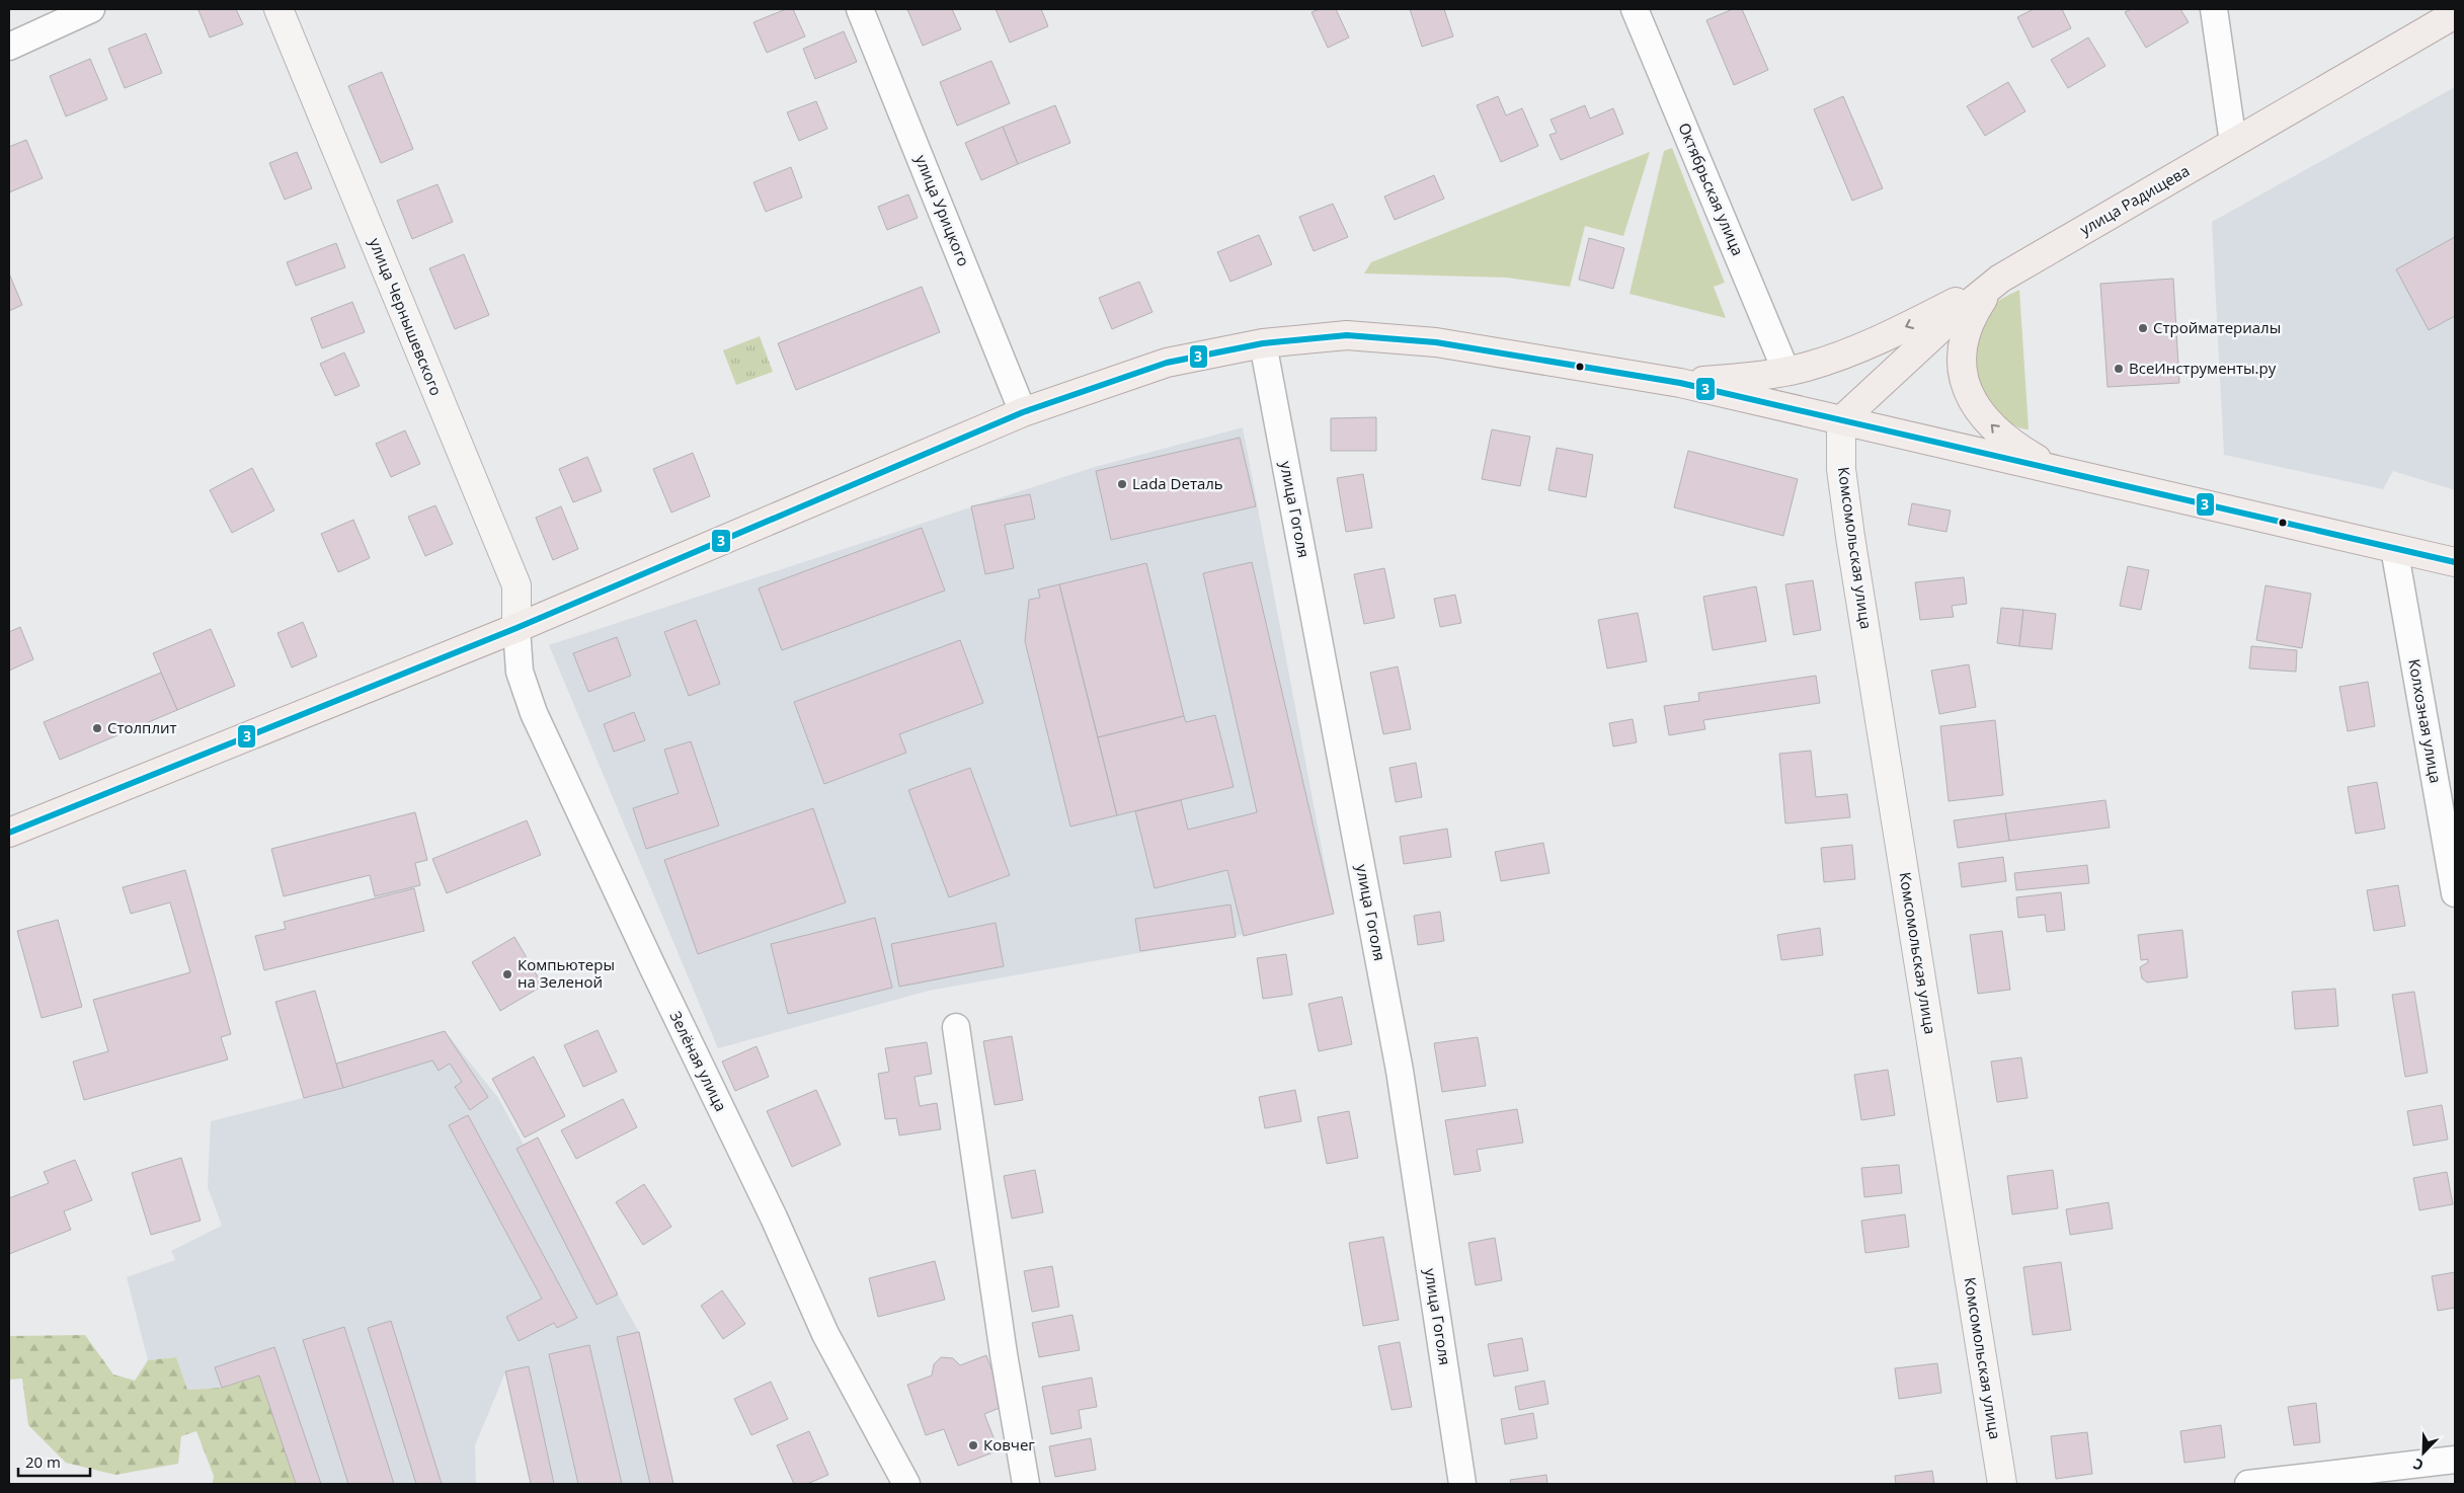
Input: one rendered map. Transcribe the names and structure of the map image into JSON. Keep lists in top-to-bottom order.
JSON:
{
  "streets": {
    "main road": ["улица Радищева"],
    "street": [
      "Октябрьская улица",
      "улица Урицкого",
      "улица Чернышевского",
      "улица Гоголя",
      "Комсомольская улица",
      "Колхозная улица",
      "Зелёная улица"
    ]
  },
  "crossings": [
    ["улица Радищева", "Комсомольская улица"],
    ["улица Чернышевского", "Зелёная улица"]
  ],
  "places": [
    "Стройматериалы",
    "ВсеИнструменты.ру",
    "Lada Dеталь",
    "Столплит",
    "Компьютеры на Зеленой",
    "Ковчег"
  ],
  "lines": ["transit line 3"],
  "scale_bar": "20 m",
  "north": "bottom left"
}
